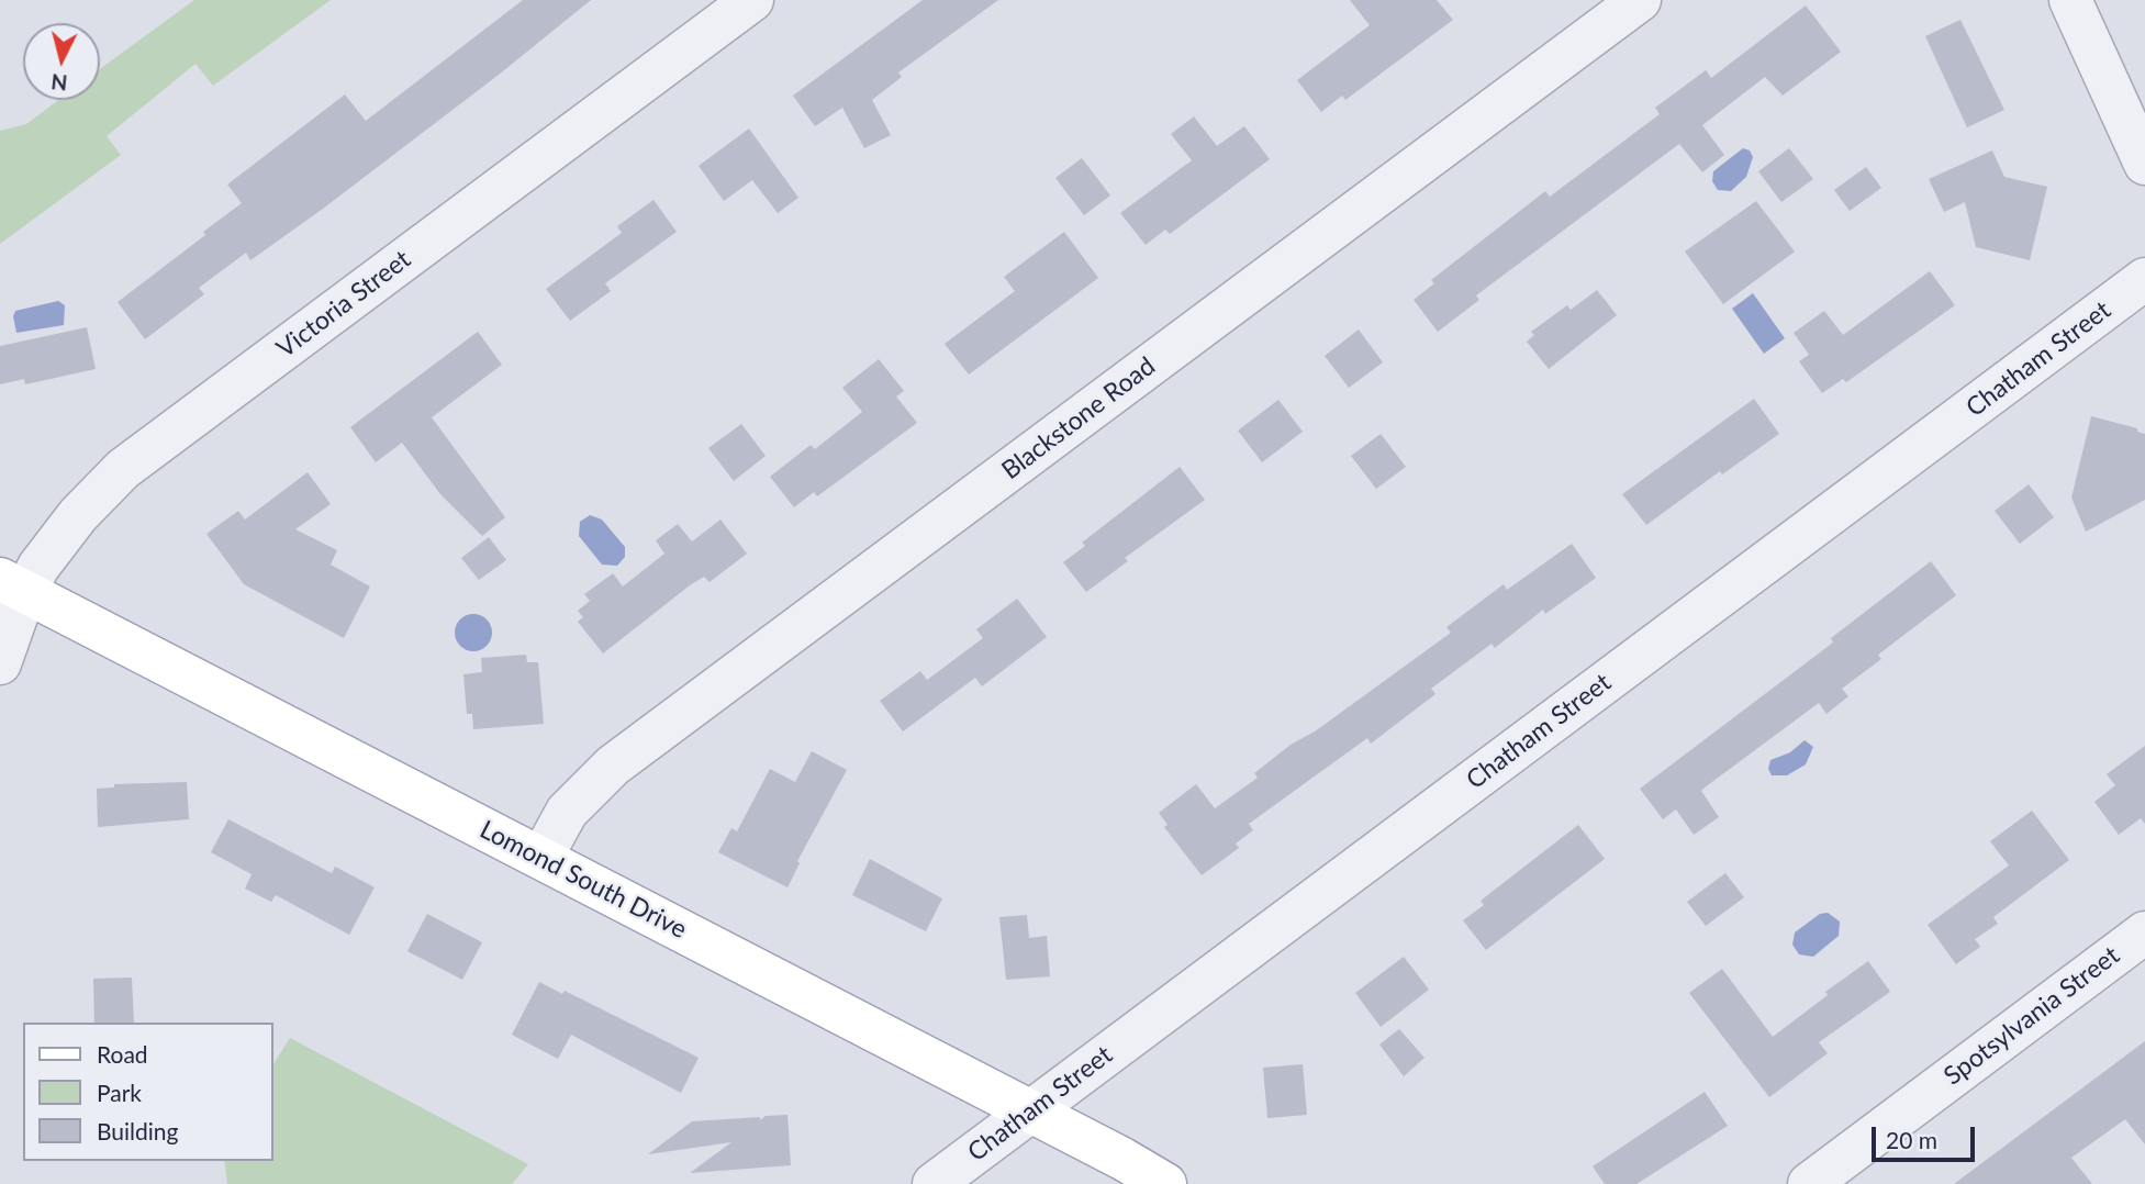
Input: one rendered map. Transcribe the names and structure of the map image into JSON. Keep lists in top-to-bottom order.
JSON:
{
  "streets": {
    "main road": ["Lomond South Drive"],
    "street": [
      "Victoria Street",
      "Chatham Street",
      "Blackstone Road",
      "Spotsylvania Street"
    ]
  },
  "crossings": [
    ["Victoria Street", "Lomond South Drive"],
    ["Chatham Street", "Lomond South Drive"],
    ["Blackstone Road", "Lomond South Drive"]
  ],
  "legend": ["Road", "Park", "Building"],
  "scale_bar": "20 m",
  "north": "bottom"
}
